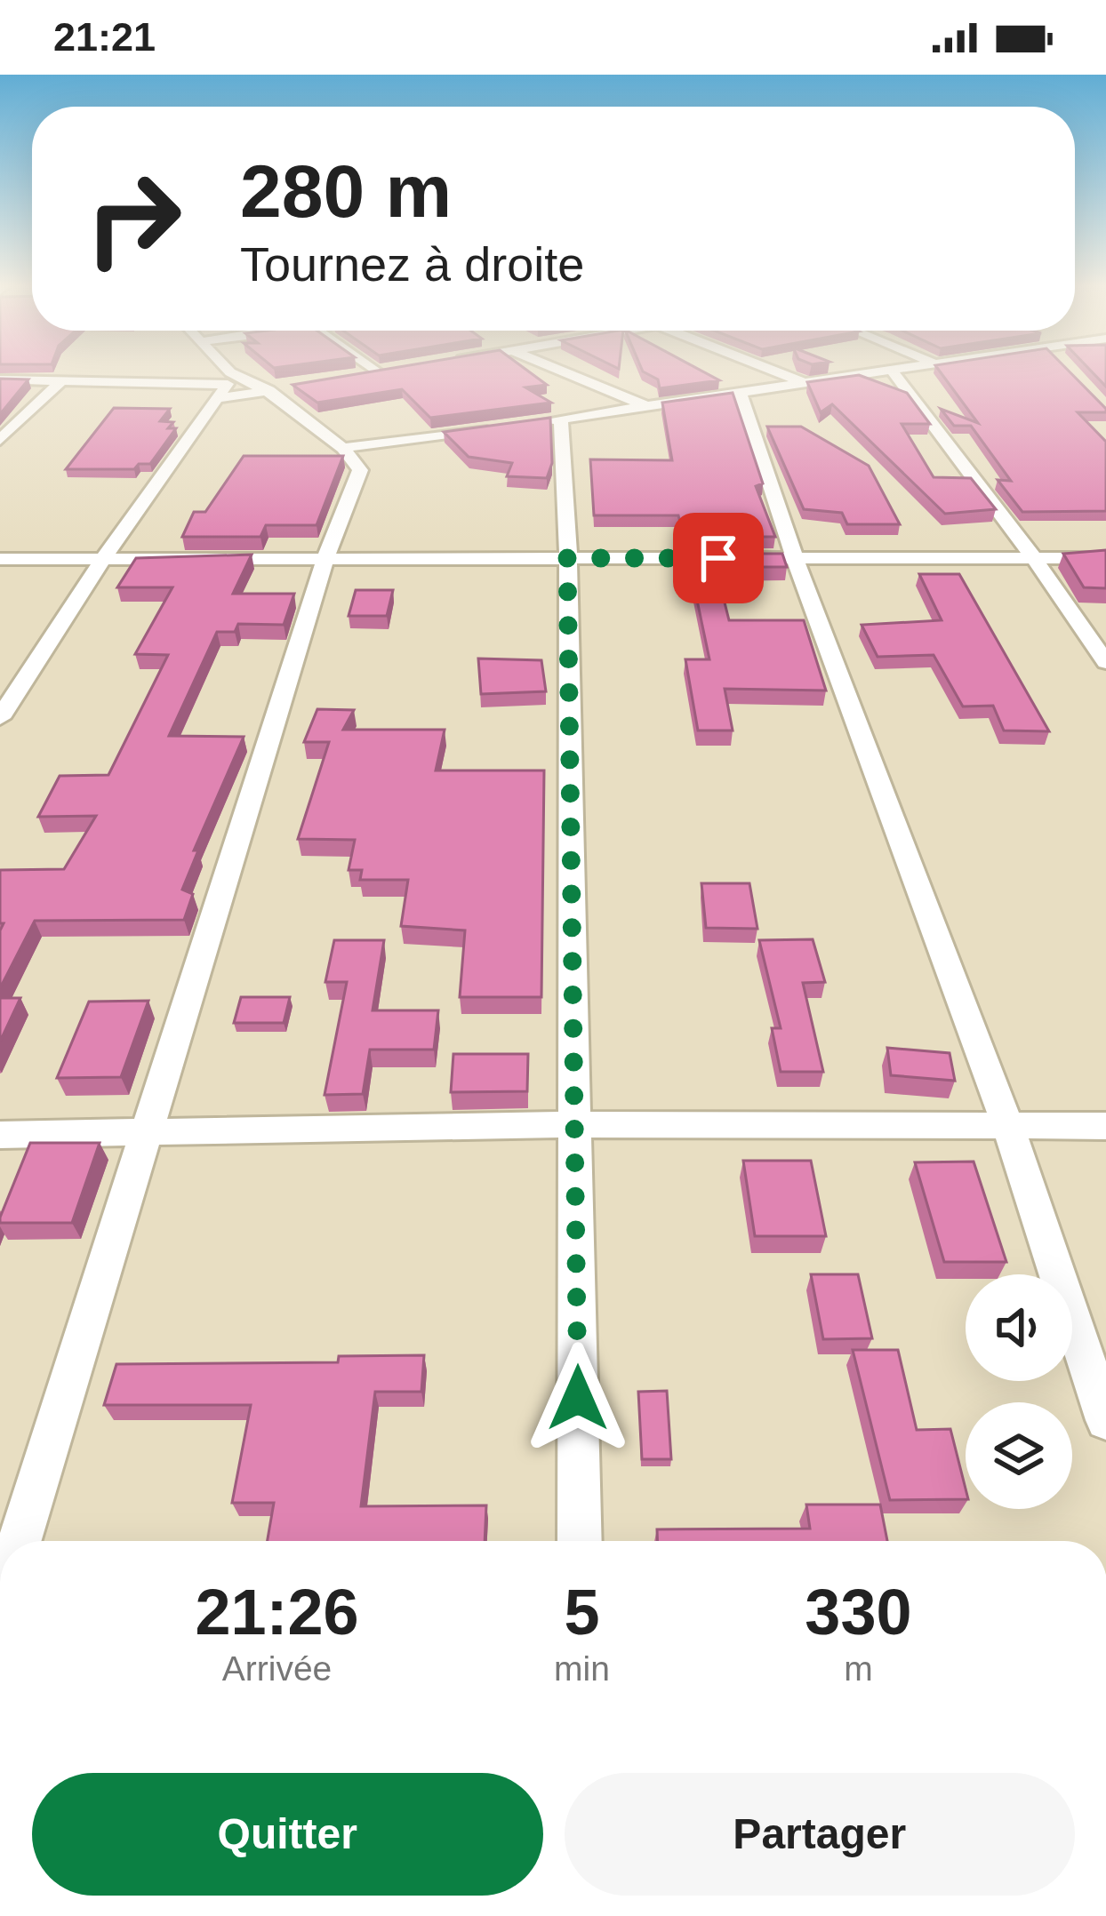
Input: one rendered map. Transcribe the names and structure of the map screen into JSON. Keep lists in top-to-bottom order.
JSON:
{
  "page": {
    "status": "21:21",
    "turn": ["280 m", "Tournez à droite"],
    "eta": [
      "21:26",
      "Arrivée",
      "5",
      "min",
      "330",
      "m"
    ],
    "buttons": ["Quitter", "Partager"]
  }
}
